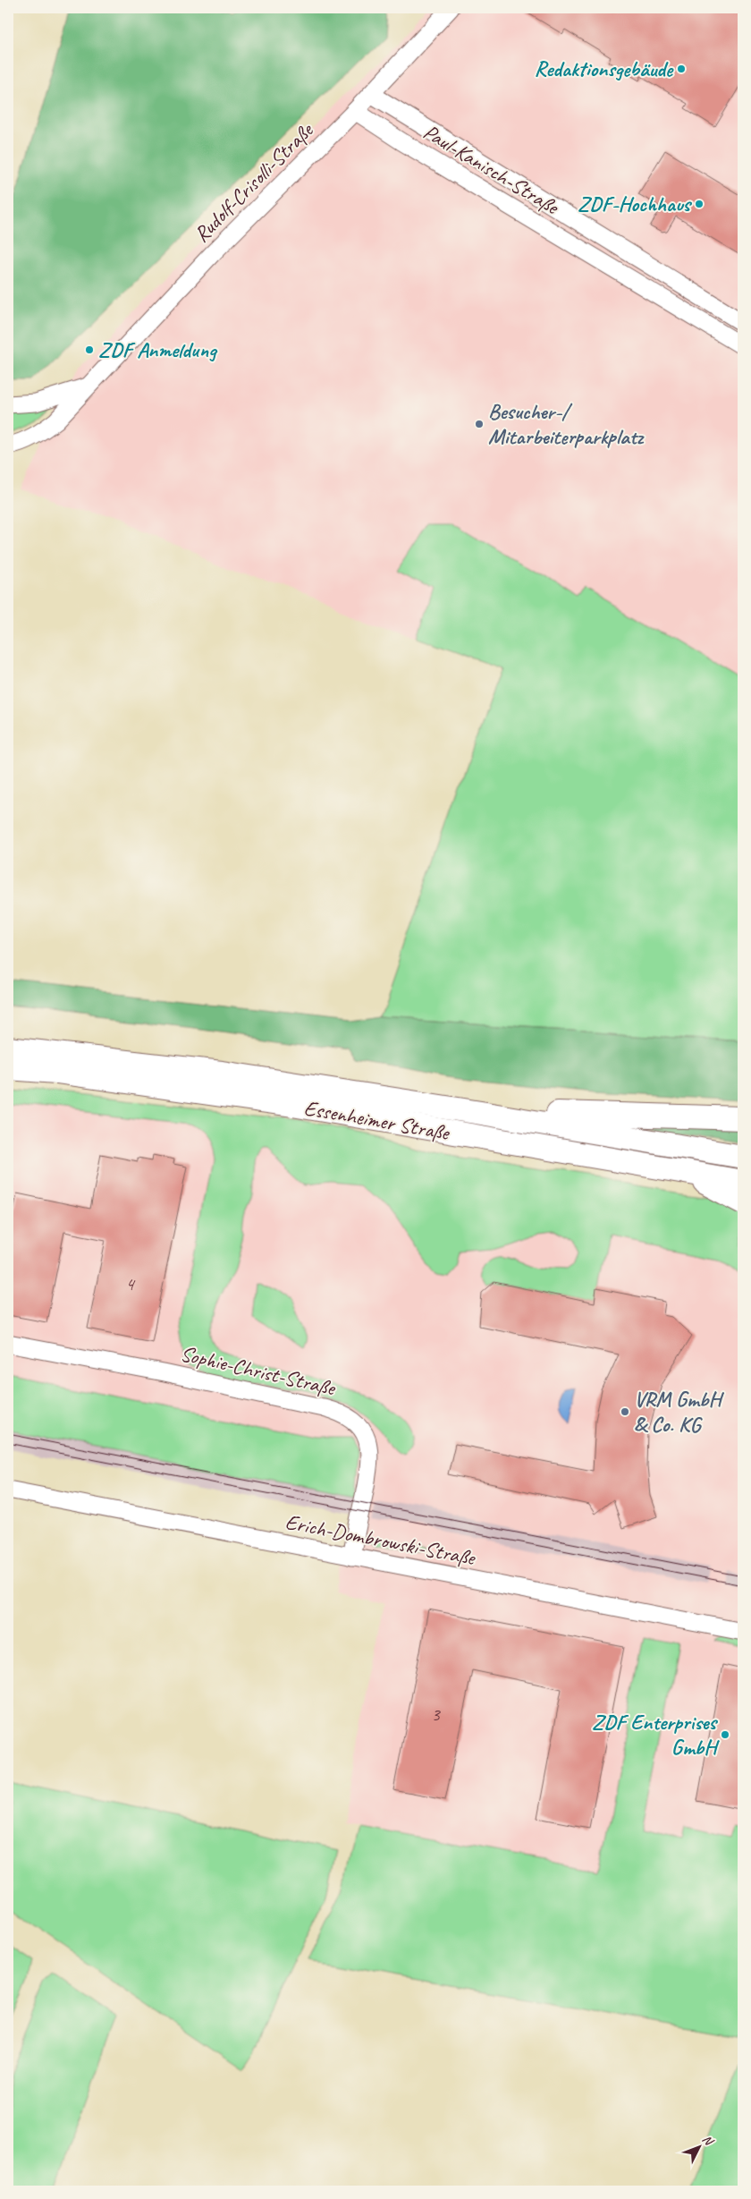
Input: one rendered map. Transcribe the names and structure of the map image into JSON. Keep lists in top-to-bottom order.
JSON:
{
  "streets": {
    "main road": ["Essenheimer Straße"],
    "street": [
      "Paul-Kanisch-Straße",
      "Rudolf-Crisolli-Straße",
      "Sophie-Christ-Straße",
      "Erich-Dombrowski-Straße"
    ]
  },
  "crossings": [
    ["Paul-Kanisch-Straße", "Rudolf-Crisolli-Straße"],
    ["Sophie-Christ-Straße", "Erich-Dombrowski-Straße"]
  ],
  "places": [
    "Redaktionsgebäude",
    "ZDF-Hochhaus",
    "ZDF Anmeldung",
    "Besucher-/ Mitarbeiterparkplatz",
    "VRM GmbH & Co. KG",
    "ZDF Enterprises GmbH"
  ],
  "house_numbers": ["4", "3"],
  "north": "top right"
}
